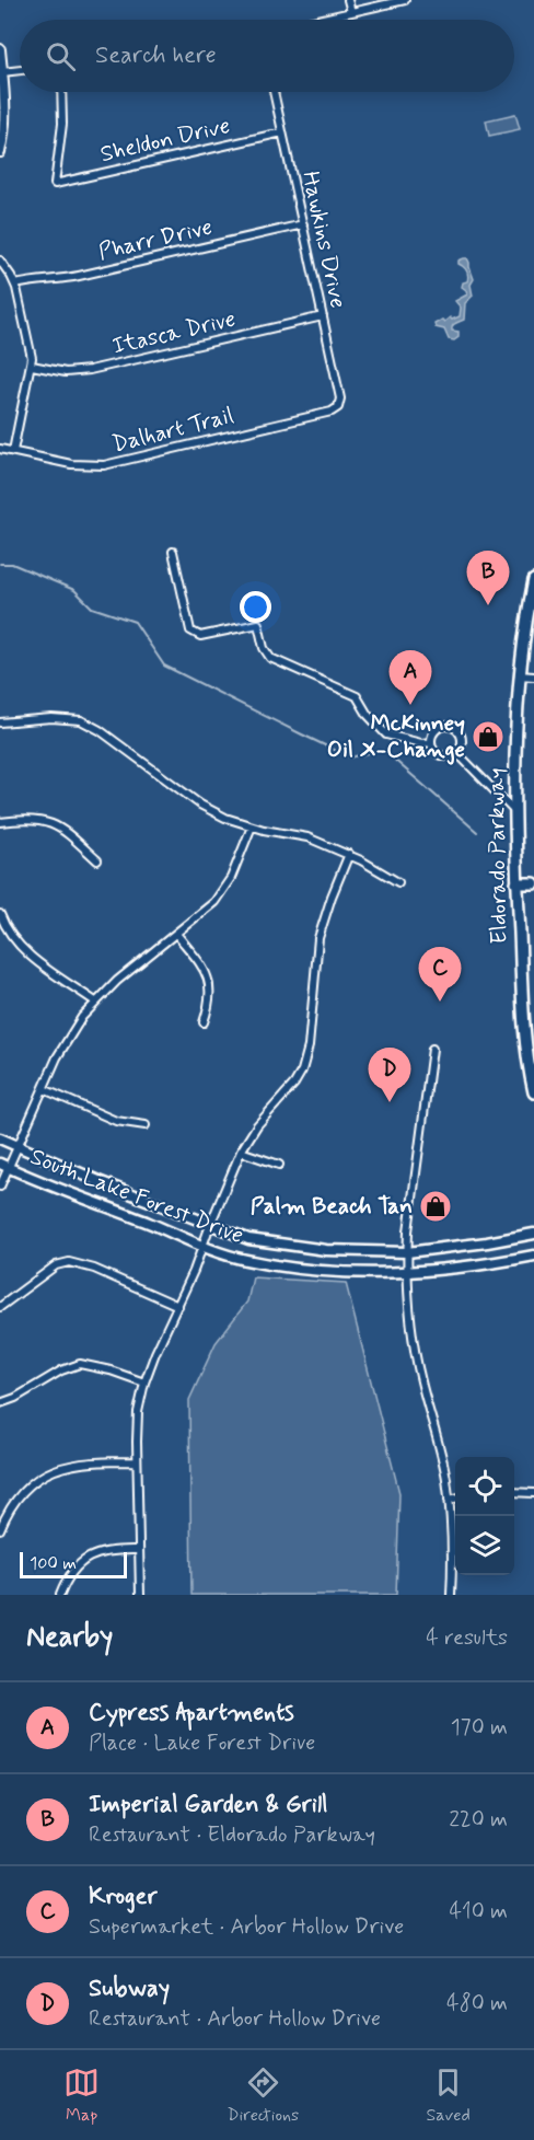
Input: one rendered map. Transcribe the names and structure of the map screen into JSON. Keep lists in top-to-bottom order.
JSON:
{
  "streets": {
    "main road": ["Eldorado Parkway", "South Lake Forest Drive"],
    "street": [
      "Sheldon Drive",
      "Pharr Drive",
      "Hawkins Drive",
      "Itasca Drive",
      "Dalhart Trail"
    ]
  },
  "crossings": [
    ["Sheldon Drive", "Hawkins Drive"],
    ["Pharr Drive", "Hawkins Drive"],
    ["Hawkins Drive", "Itasca Drive"],
    ["Hawkins Drive", "Dalhart Trail"]
  ],
  "places": {
    "shop": ["McKinney Oil X-Change", "Palm Beach Tan"]
  },
  "scale_bar": "100 m",
  "page": {
    "search": "Search here",
    "pins": [
      "B",
      "A",
      "C",
      "D"
    ],
    "scale": "100 m",
    "heading": ["Nearby", "4 results"],
    "list": [
      {
        "mark": "A",
        "name": "Cypress Apartments",
        "note": "Place · Lake Forest Drive",
        "value": "170 m"
      },
      {
        "mark": "B",
        "name": "Imperial Garden & Grill",
        "note": "Restaurant · Eldorado Parkway",
        "value": "220 m"
      },
      {
        "mark": "C",
        "name": "Kroger",
        "note": "Supermarket · Arbor Hollow Drive",
        "value": "410 m"
      },
      {
        "mark": "D",
        "name": "Subway",
        "note": "Restaurant · Arbor Hollow Drive",
        "value": "480 m"
      }
    ],
    "nav": ["Map", "Directions", "Saved"]
  }
}
